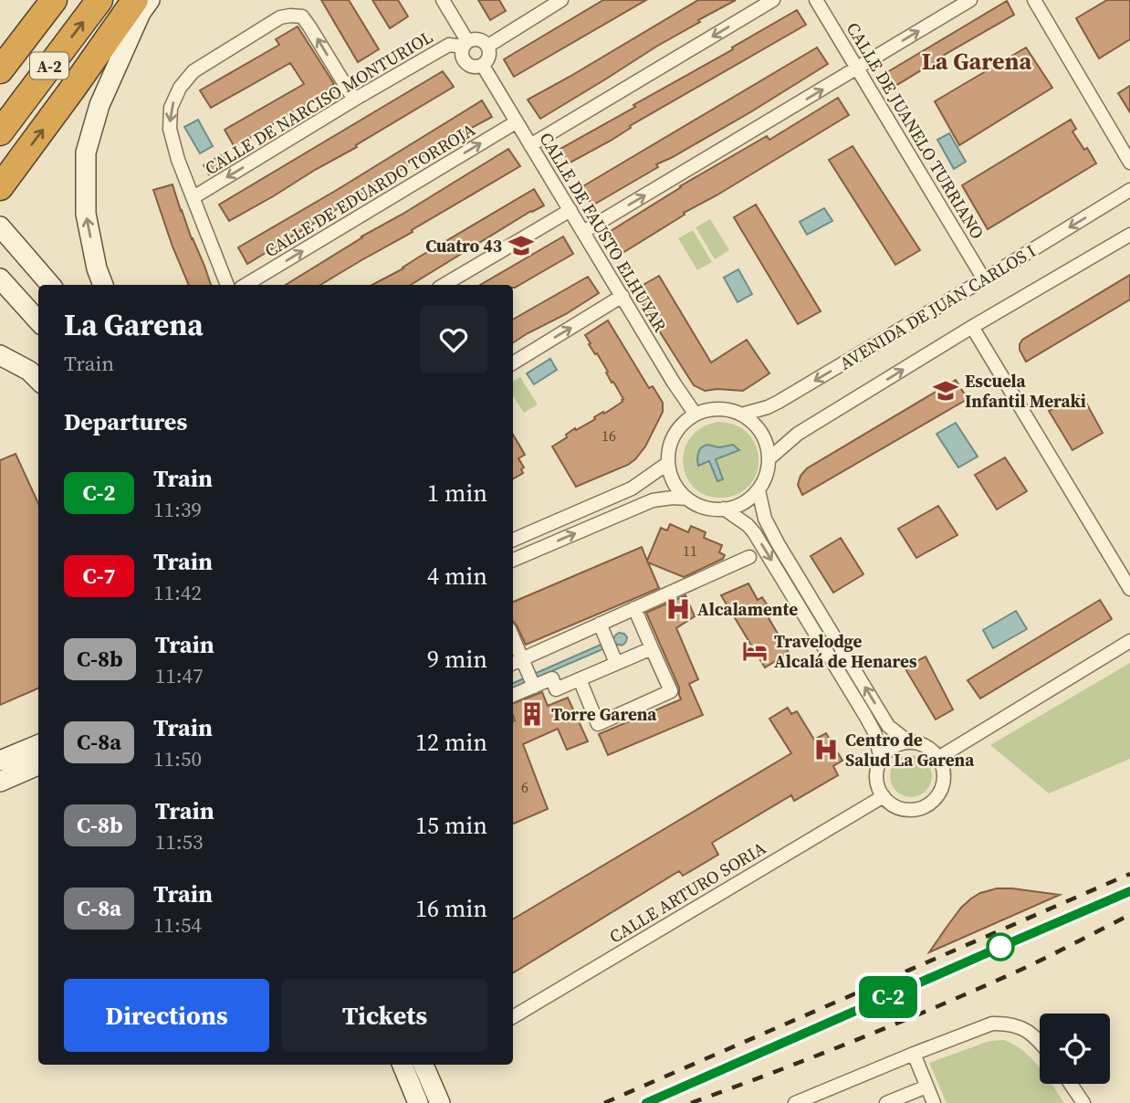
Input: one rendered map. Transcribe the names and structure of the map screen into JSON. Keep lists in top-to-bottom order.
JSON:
{
  "streets": {
    "highway": ["A-2"],
    "street": [
      "CALLE DE NARCISO MONTURIOL",
      "CALLE DE JUANELO TURRIANO",
      "CALLE DE EDUARDO TORROJA",
      "CALLE DE FAUSTO ELHUYAR",
      "AVENIDA DE JUAN CARLOS I",
      "CALLE ARTURO SORIA"
    ]
  },
  "crossings": [
    ["CALLE DE NARCISO MONTURIOL", "CALLE DE FAUSTO ELHUYAR"],
    ["CALLE DE JUANELO TURRIANO", "AVENIDA DE JUAN CARLOS I"],
    ["CALLE DE EDUARDO TORROJA", "CALLE DE FAUSTO ELHUYAR"],
    ["CALLE DE FAUSTO ELHUYAR", "AVENIDA DE JUAN CARLOS I"]
  ],
  "one_way": ["CALLE DE NARCISO MONTURIOL"],
  "districts": ["La Garena"],
  "places": {
    "school or university": ["Cuatro 43", "Escuela Infantil Meraki"],
    "hospital": ["Alcalamente", "Centro de Salud La Garena"],
    "hotel": ["Travelodge Alcalá de Henares"],
    "building": ["Torre Garena"]
  },
  "house_numbers": ["16", "11", "6"],
  "page": {
    "on_map": "C-2",
    "heading": [
      ["La Garena", "Train"],
      "Departures"
    ],
    "list": [
      {
        "mark": "C-2",
        "name": "Train",
        "note": "11:39",
        "value": "1 min"
      },
      {
        "mark": "C-7",
        "name": "Train",
        "note": "11:42",
        "value": "4 min"
      },
      {
        "mark": "C-8b",
        "name": "Train",
        "note": "11:47",
        "value": "9 min"
      },
      {
        "mark": "C-8a",
        "name": "Train",
        "note": "11:50",
        "value": "12 min"
      },
      {
        "mark": "C-8b",
        "name": "Train",
        "note": "11:53",
        "value": "15 min"
      },
      {
        "mark": "C-8a",
        "name": "Train",
        "note": "11:54",
        "value": "16 min"
      }
    ],
    "buttons": ["Directions", "Tickets"]
  }
}
